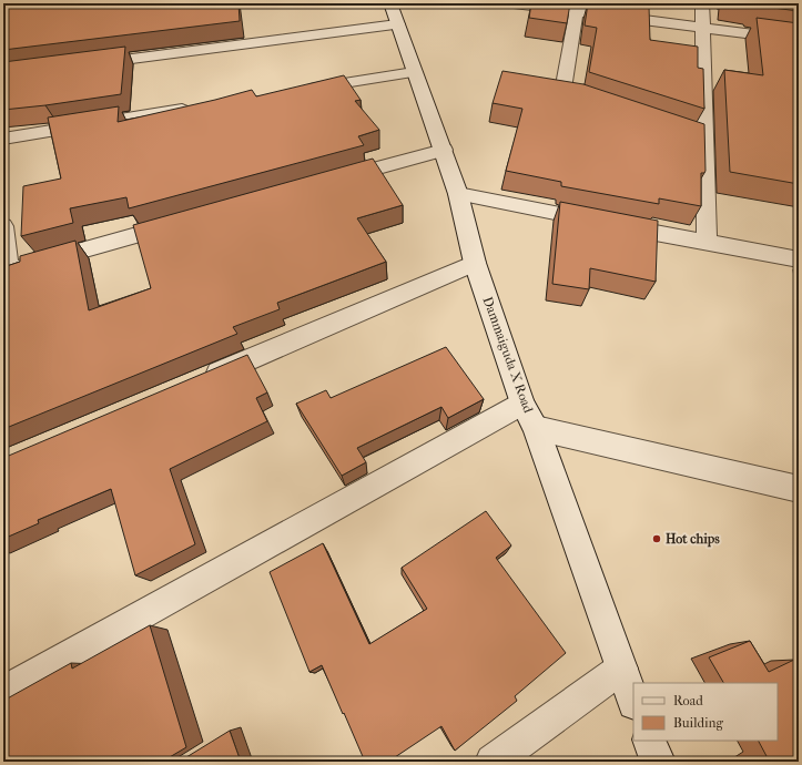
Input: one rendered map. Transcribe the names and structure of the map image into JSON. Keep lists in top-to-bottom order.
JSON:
{
  "streets": {
    "street": ["Dammaiguda X Road"]
  },
  "places": ["Hot chips"],
  "legend": ["Road", "Building"]
}
